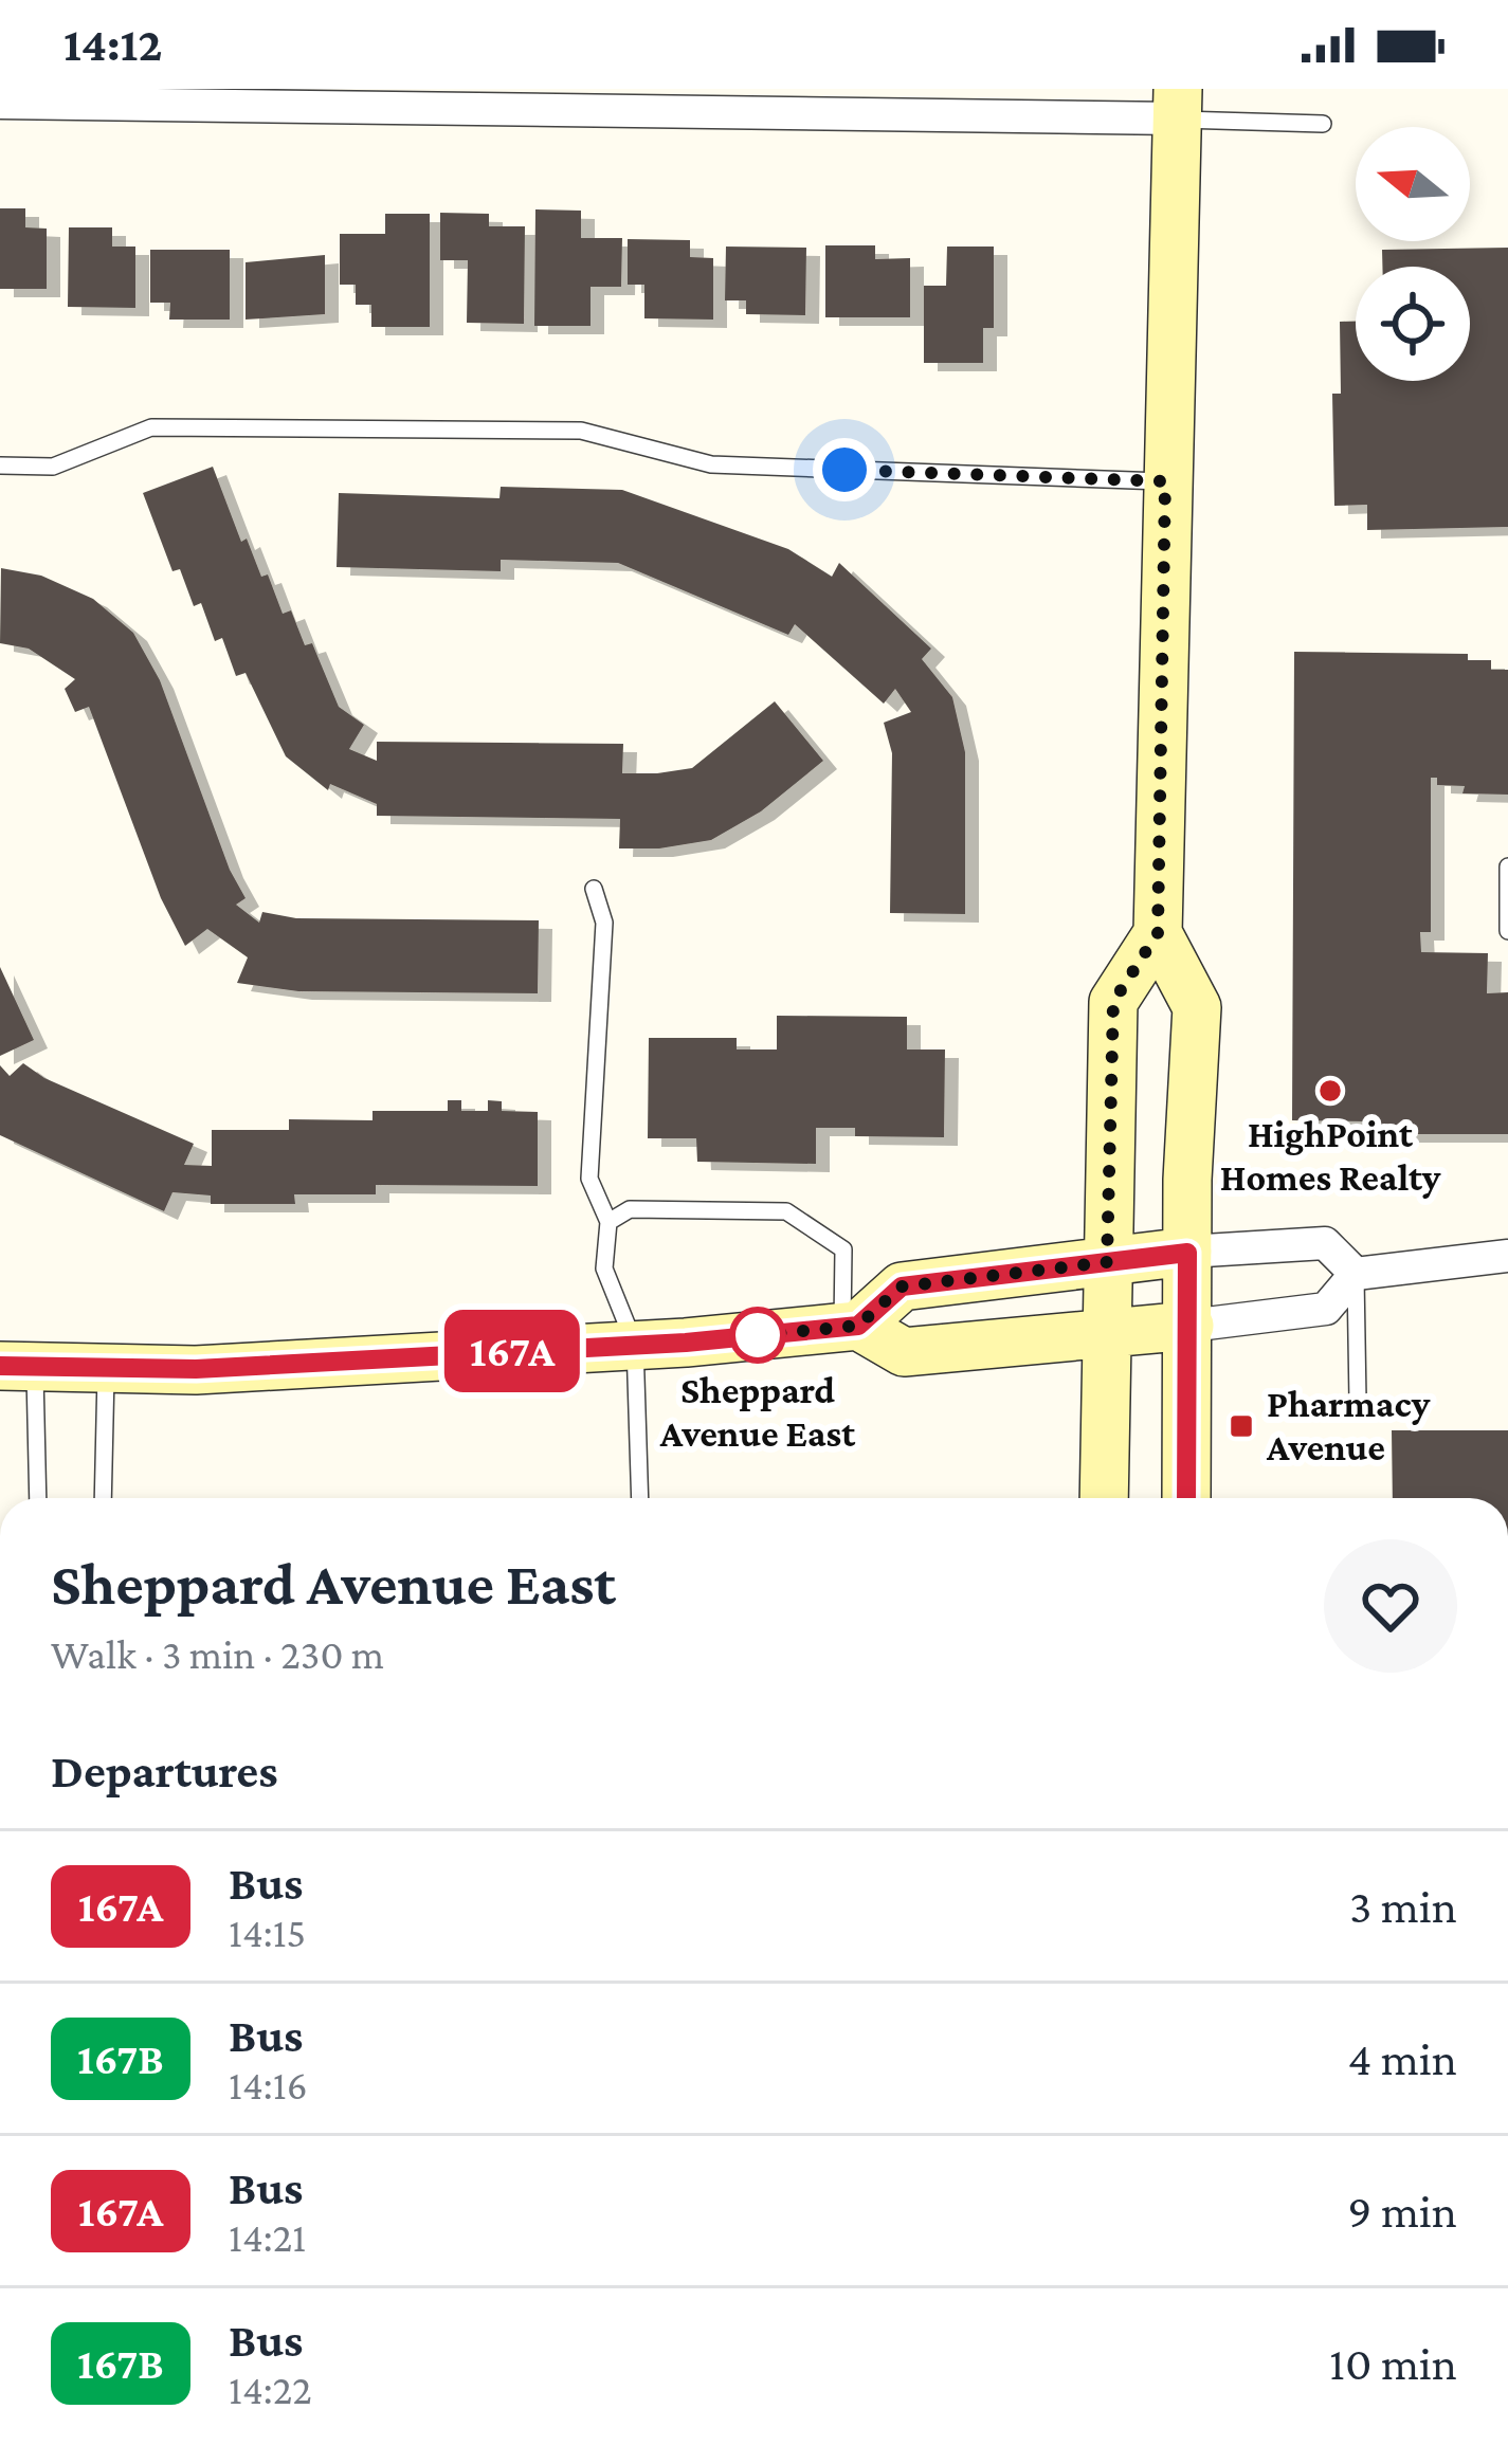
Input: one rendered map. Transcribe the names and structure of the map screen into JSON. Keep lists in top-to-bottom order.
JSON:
{
  "places": {
    "other": ["HighPoint Homes Realty", "Sheppard Avenue East"],
    "transit": ["Pharmacy Avenue"]
  },
  "lines": ["bus line 167A"],
  "north": "left",
  "page": {
    "status": "14:12",
    "on_map": "167A",
    "heading": [
      ["Sheppard Avenue East", "Walk · 3 min · 230 m"],
      "Departures"
    ],
    "list": [
      {
        "mark": "167A",
        "name": "Bus",
        "note": "14:15",
        "value": "3 min"
      },
      {
        "mark": "167B",
        "name": "Bus",
        "note": "14:16",
        "value": "4 min"
      },
      {
        "mark": "167A",
        "name": "Bus",
        "note": "14:21",
        "value": "9 min"
      },
      {
        "mark": "167B",
        "name": "Bus",
        "note": "14:22",
        "value": "10 min"
      }
    ]
  }
}
